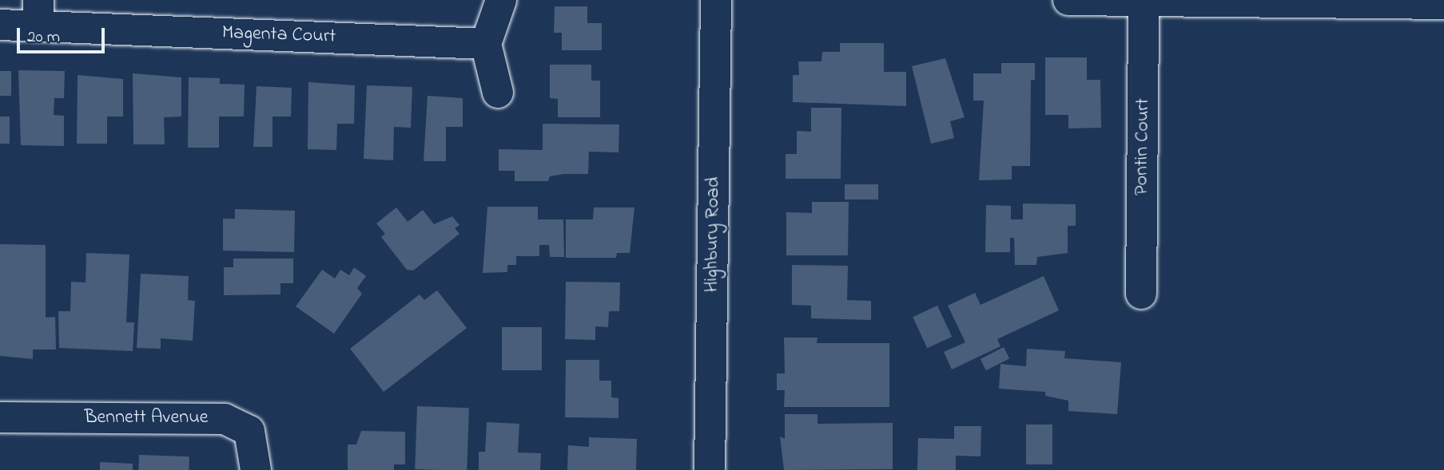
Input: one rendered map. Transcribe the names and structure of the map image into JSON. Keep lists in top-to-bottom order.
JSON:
{
  "streets": {
    "street": [
      "Magenta Court",
      "Pontin Court",
      "Highbury Road",
      "Bennett Avenue"
    ]
  },
  "scale_bar": "20 m"
}
